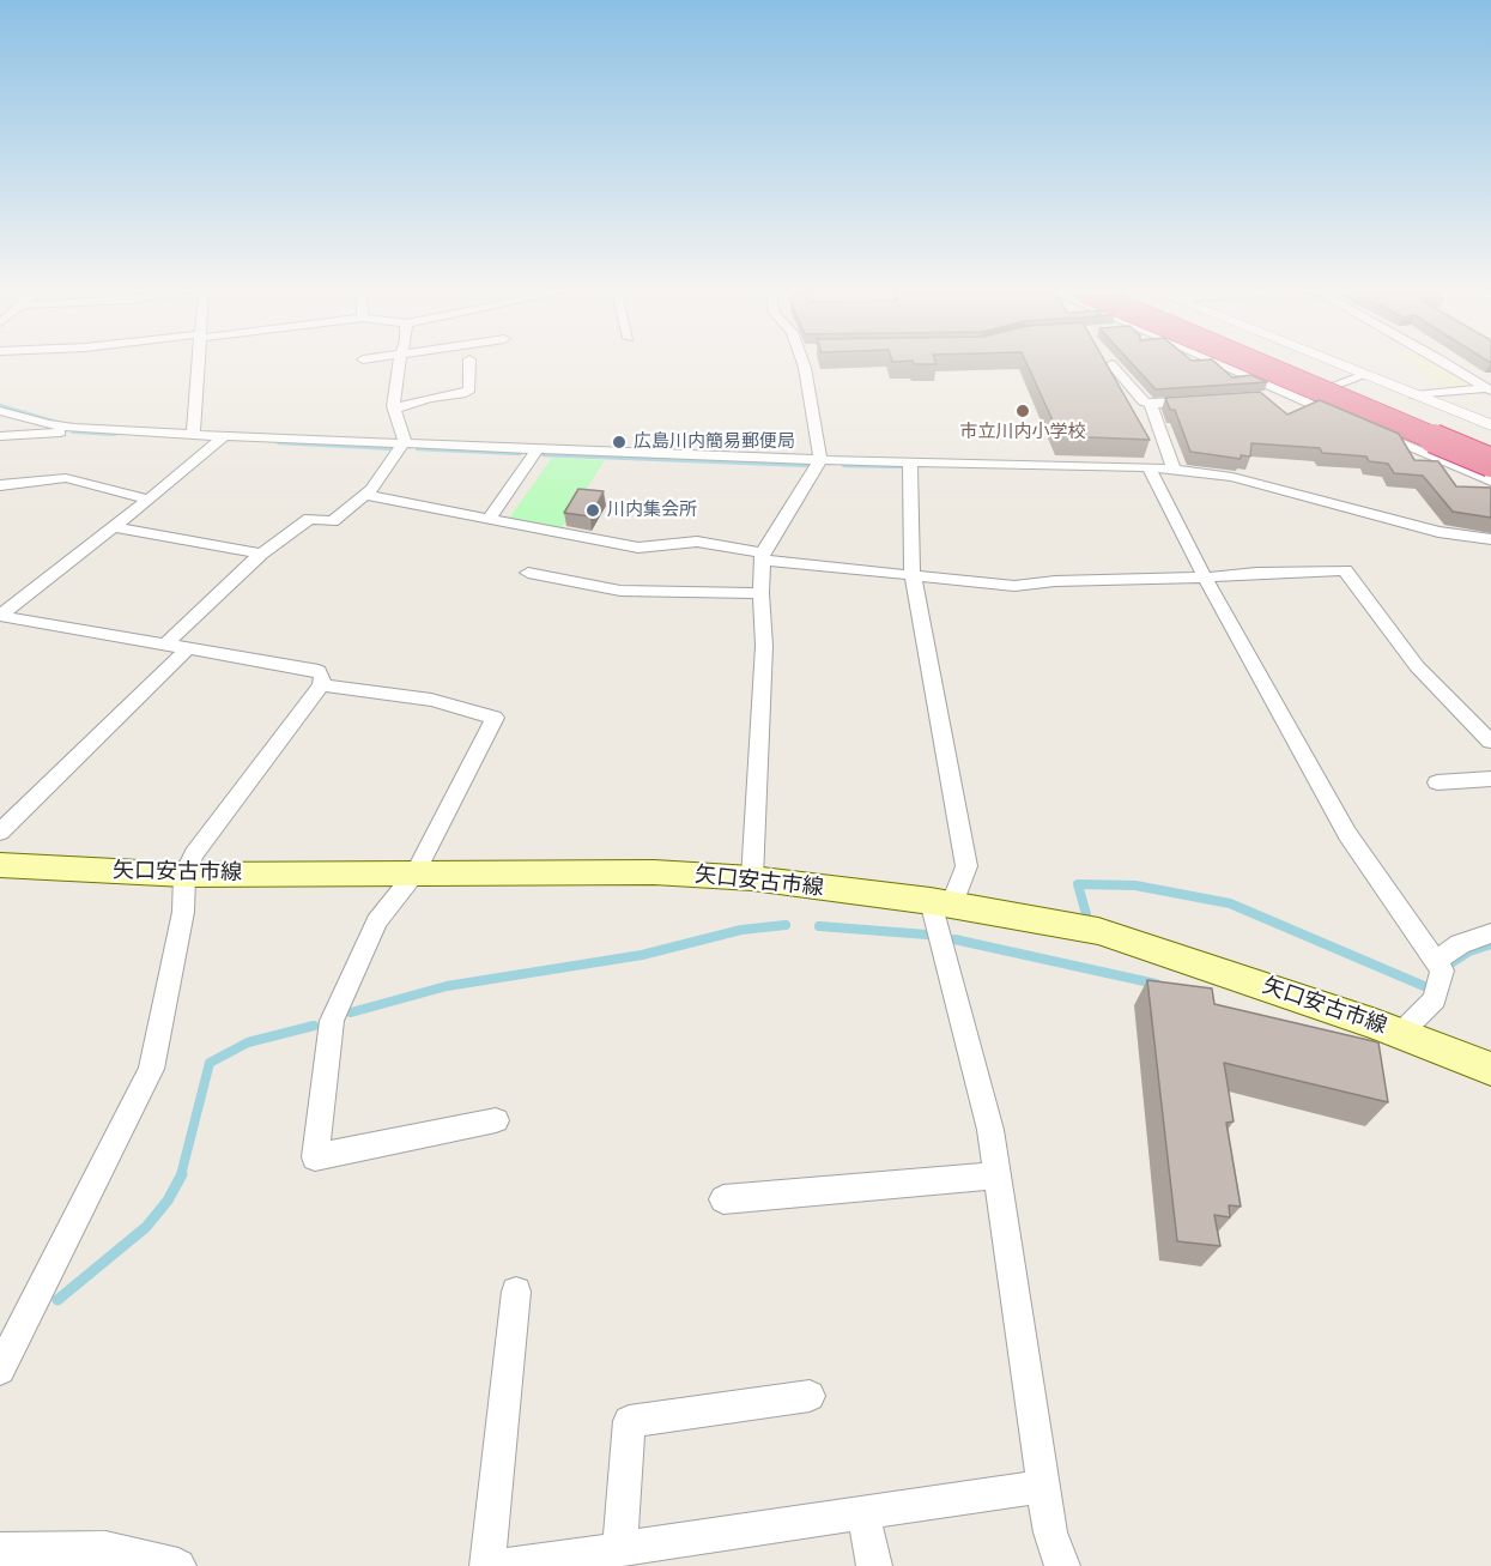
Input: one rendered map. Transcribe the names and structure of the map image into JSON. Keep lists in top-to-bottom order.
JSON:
{
  "streets": {
    "main road": ["矢口安古市線"]
  },
  "places": ["市立川内小学校", "広島川内簡易郵便局", "川内集会所"]
}
